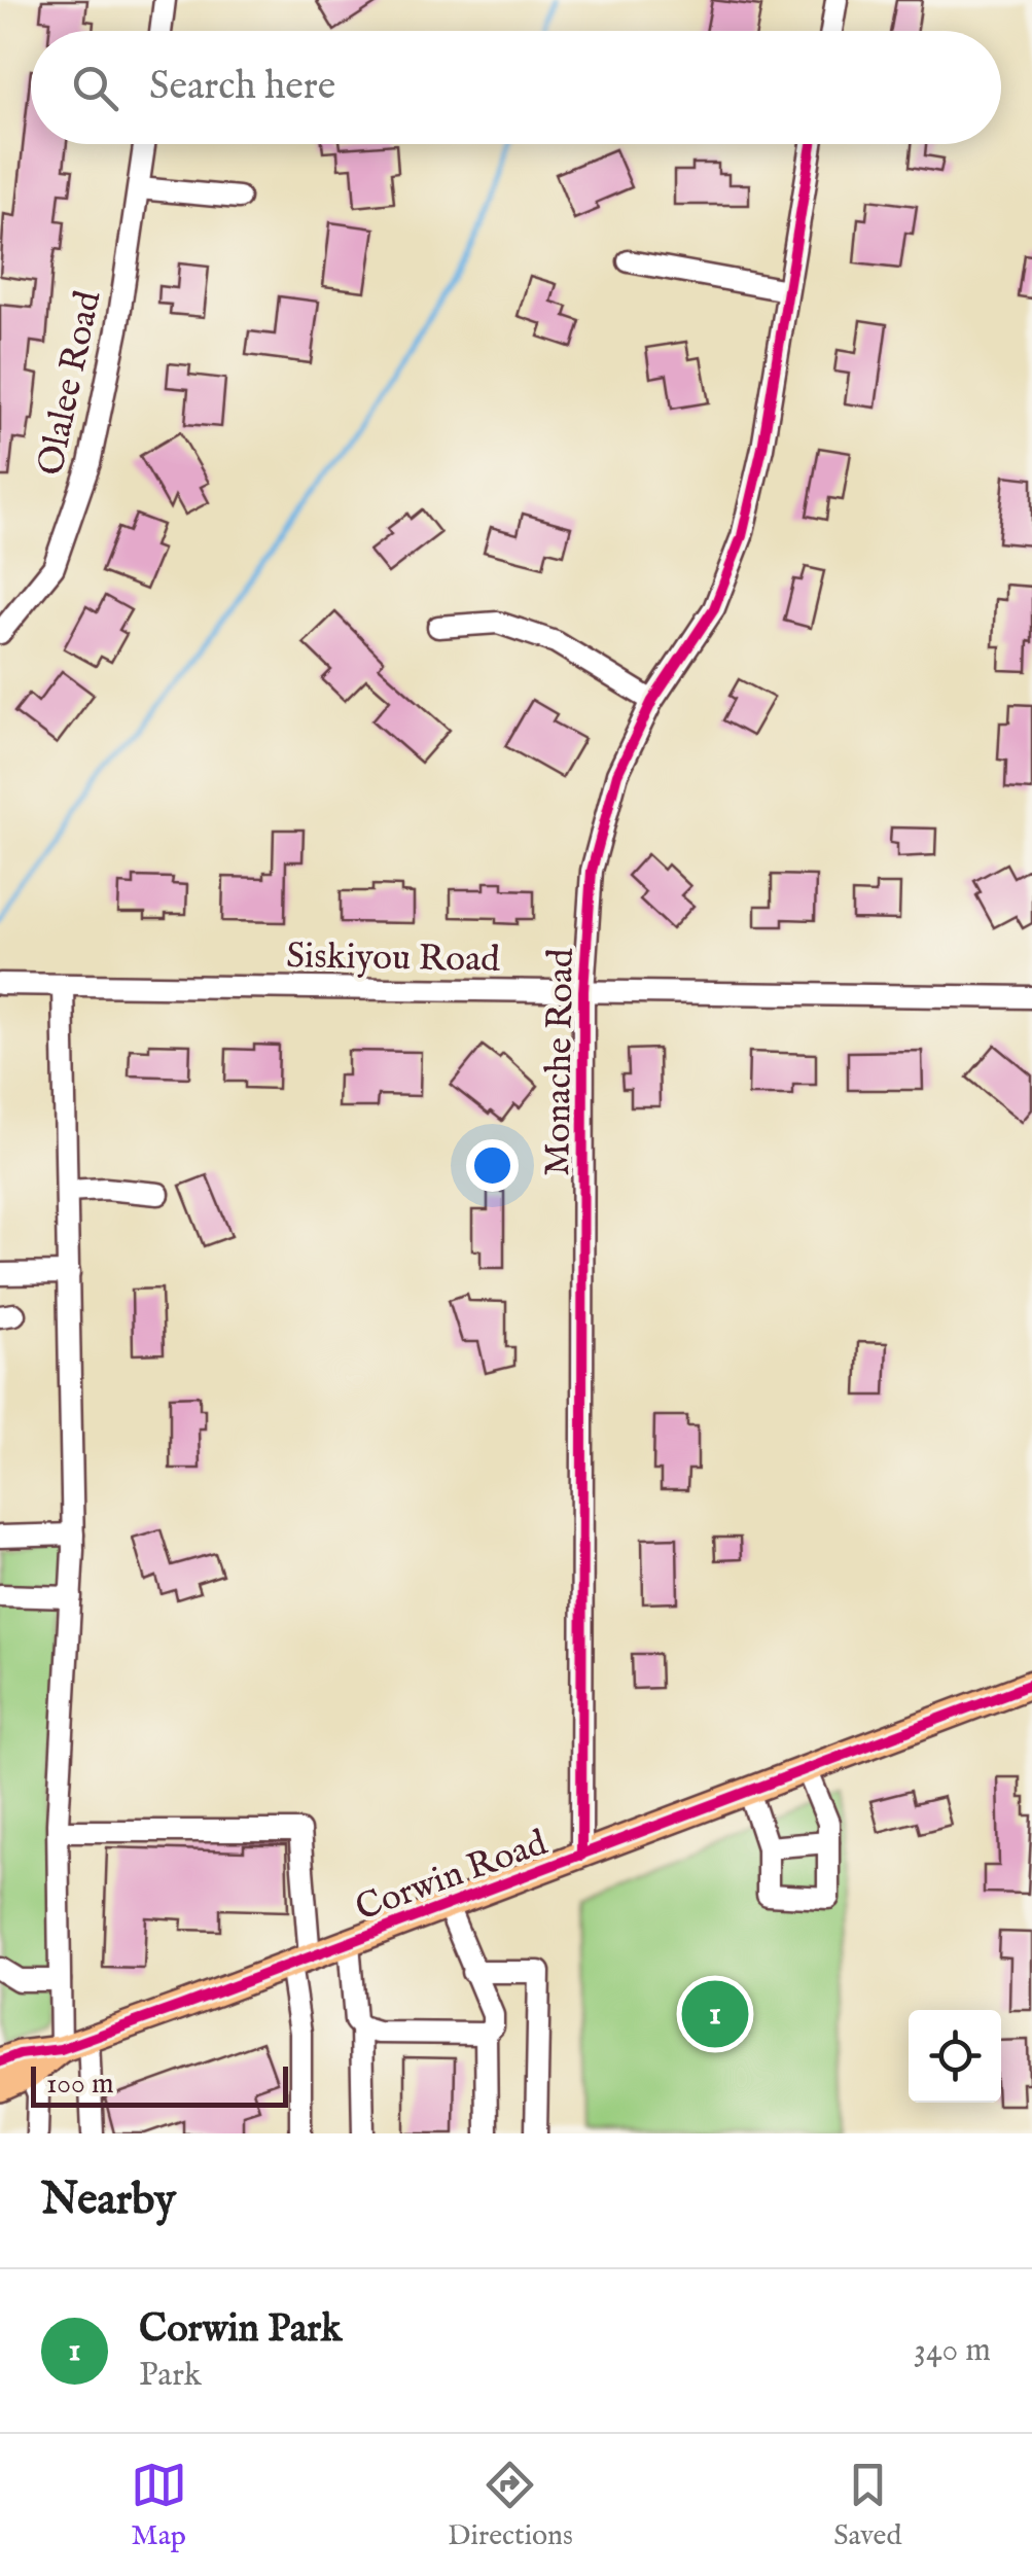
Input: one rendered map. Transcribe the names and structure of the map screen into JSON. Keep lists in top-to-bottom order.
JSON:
{
  "streets": {
    "main road": ["Corwin Road"],
    "street": ["Olalee Road", "Siskiyou Road", "Monache Road"]
  },
  "crossings": [
    ["Siskiyou Road", "Monache Road"],
    ["Monache Road", "Corwin Road"]
  ],
  "scale_bar": "100 m",
  "page": {
    "search": "Search here",
    "pins": "1",
    "scale": "100 m",
    "heading": "Nearby",
    "list": [
      {
        "mark": "1",
        "name": "Corwin Park",
        "note": "Park",
        "value": "340 m"
      }
    ],
    "nav": ["Map", "Directions", "Saved"]
  }
}
